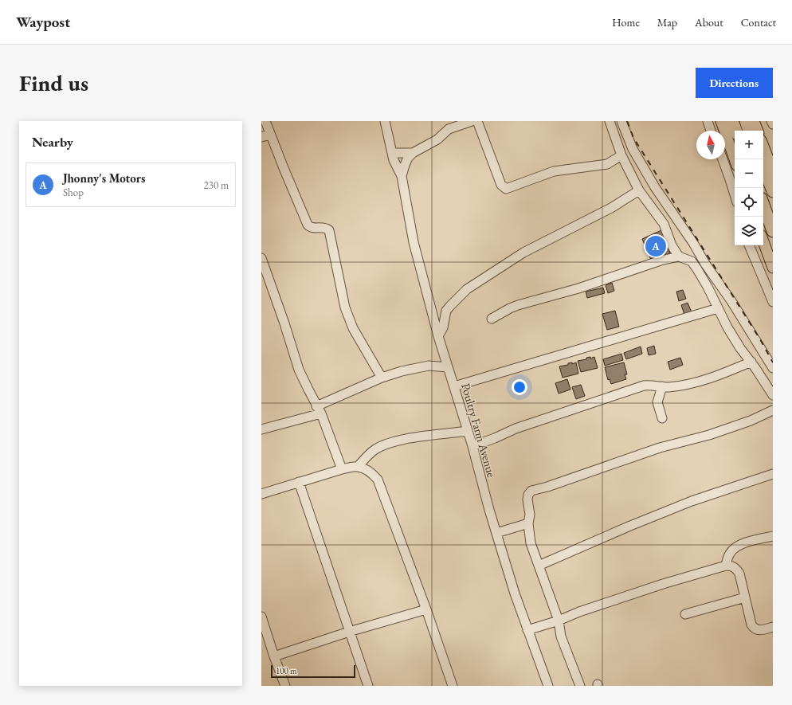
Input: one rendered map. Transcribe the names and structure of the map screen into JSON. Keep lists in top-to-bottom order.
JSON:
{
  "streets": {
    "street": ["Poultry Farm Avenue"]
  },
  "scale_bar": "100 m",
  "north": "top",
  "page": {
    "header": "Waypost",
    "nav": [
      "Home",
      "Map",
      "About",
      "Contact"
    ],
    "buttons": "Directions",
    "title": "Find us",
    "heading": "Nearby",
    "map_buttons": ["+", "−"],
    "list": [
      {
        "mark": "A",
        "name": "Jhonny's Motors",
        "note": "Shop",
        "value": "230 m"
      }
    ],
    "pins": "A",
    "scale": "100 m"
  }
}
